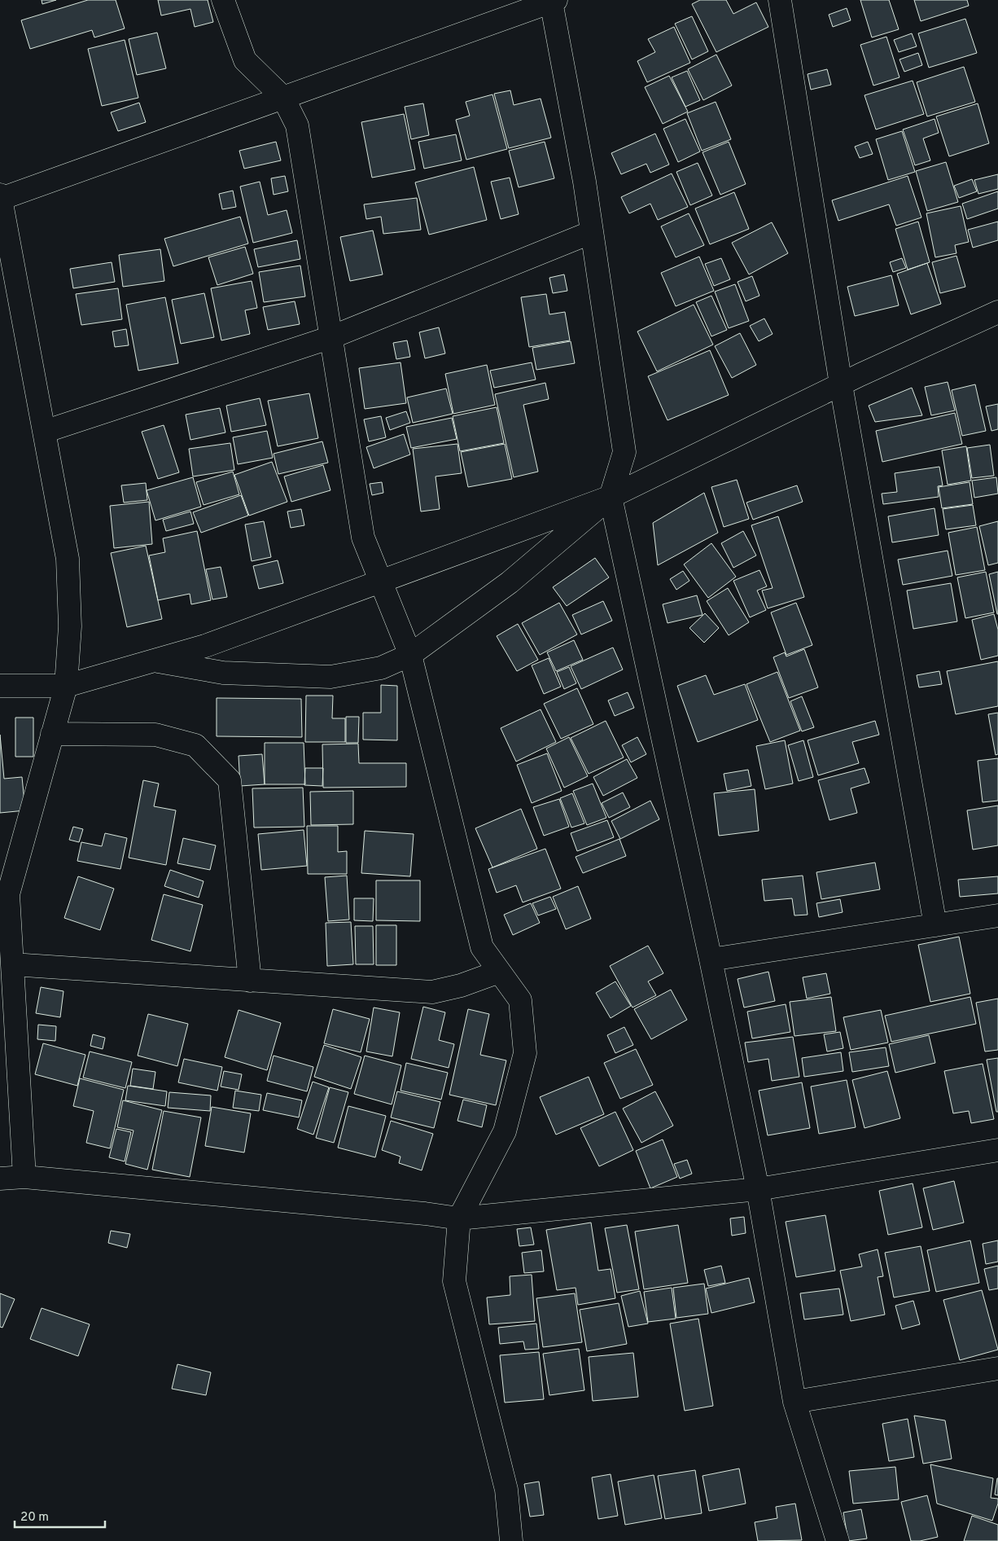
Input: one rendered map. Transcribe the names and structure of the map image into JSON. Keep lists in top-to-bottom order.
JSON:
{
  "scale_bar": "20 m"
}
